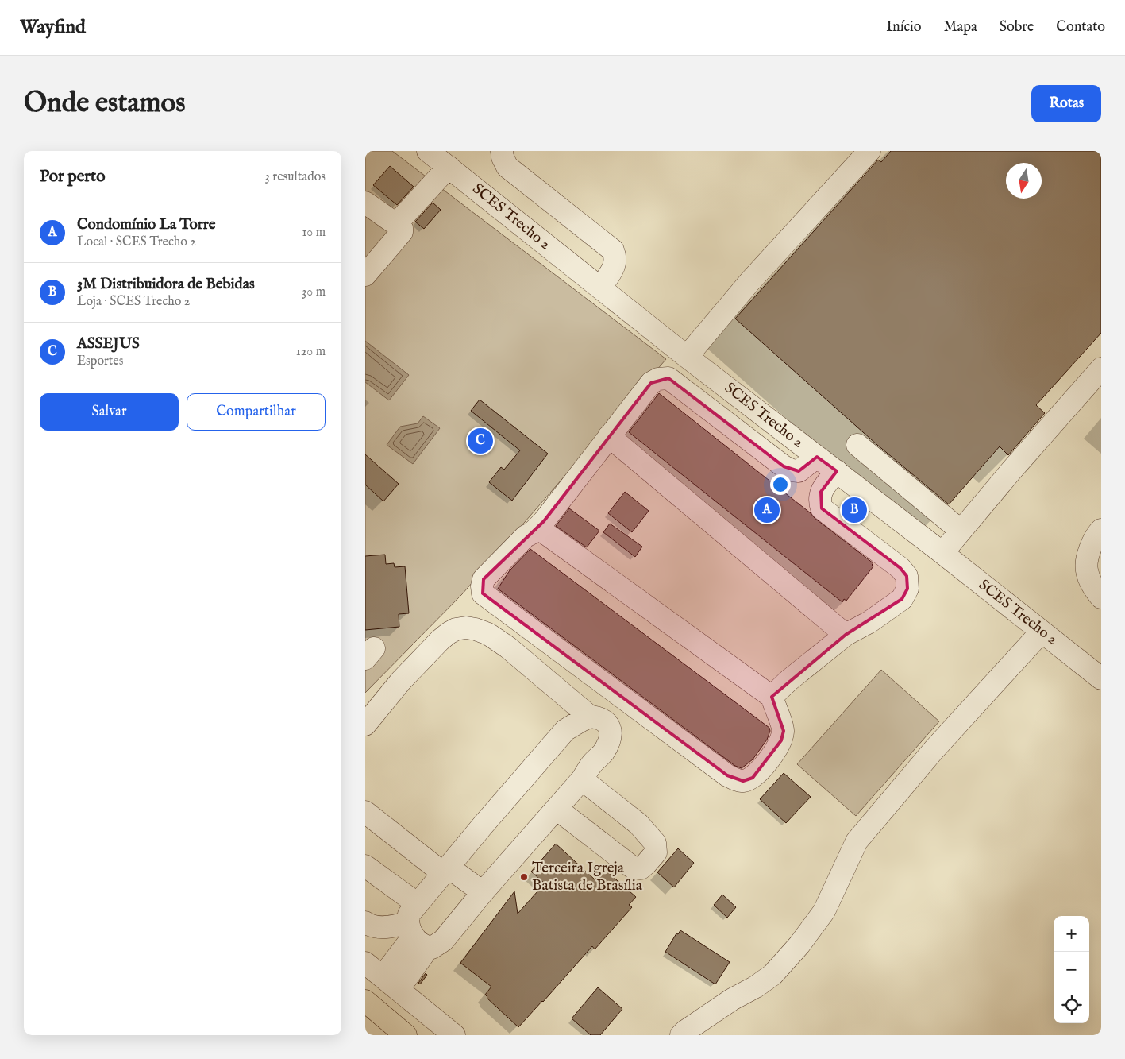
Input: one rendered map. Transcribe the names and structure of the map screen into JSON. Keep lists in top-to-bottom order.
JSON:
{
  "streets": {
    "street": ["SCES Trecho 2"]
  },
  "places": ["Terceira Igreja Batista de Brasília"],
  "north": "bottom",
  "page": {
    "header": "Wayfind",
    "nav": [
      "Início",
      "Mapa",
      "Sobre",
      "Contato"
    ],
    "buttons": [
      "Rotas",
      ["Salvar", "Compartilhar"]
    ],
    "title": "Onde estamos",
    "heading": ["Por perto", "3 resultados"],
    "list": [
      {
        "mark": "A",
        "name": "Condomínio La Torre",
        "note": "Local · SCES Trecho 2",
        "value": "10 m"
      },
      {
        "mark": "B",
        "name": "3M Distribuidora de Bebidas",
        "note": "Loja · SCES Trecho 2",
        "value": "30 m"
      },
      {
        "mark": "C",
        "name": "ASSEJUS",
        "note": "Esportes",
        "value": "120 m"
      }
    ],
    "pins": ["C", "A", "B"],
    "map_buttons": ["+", "−"]
  }
}
